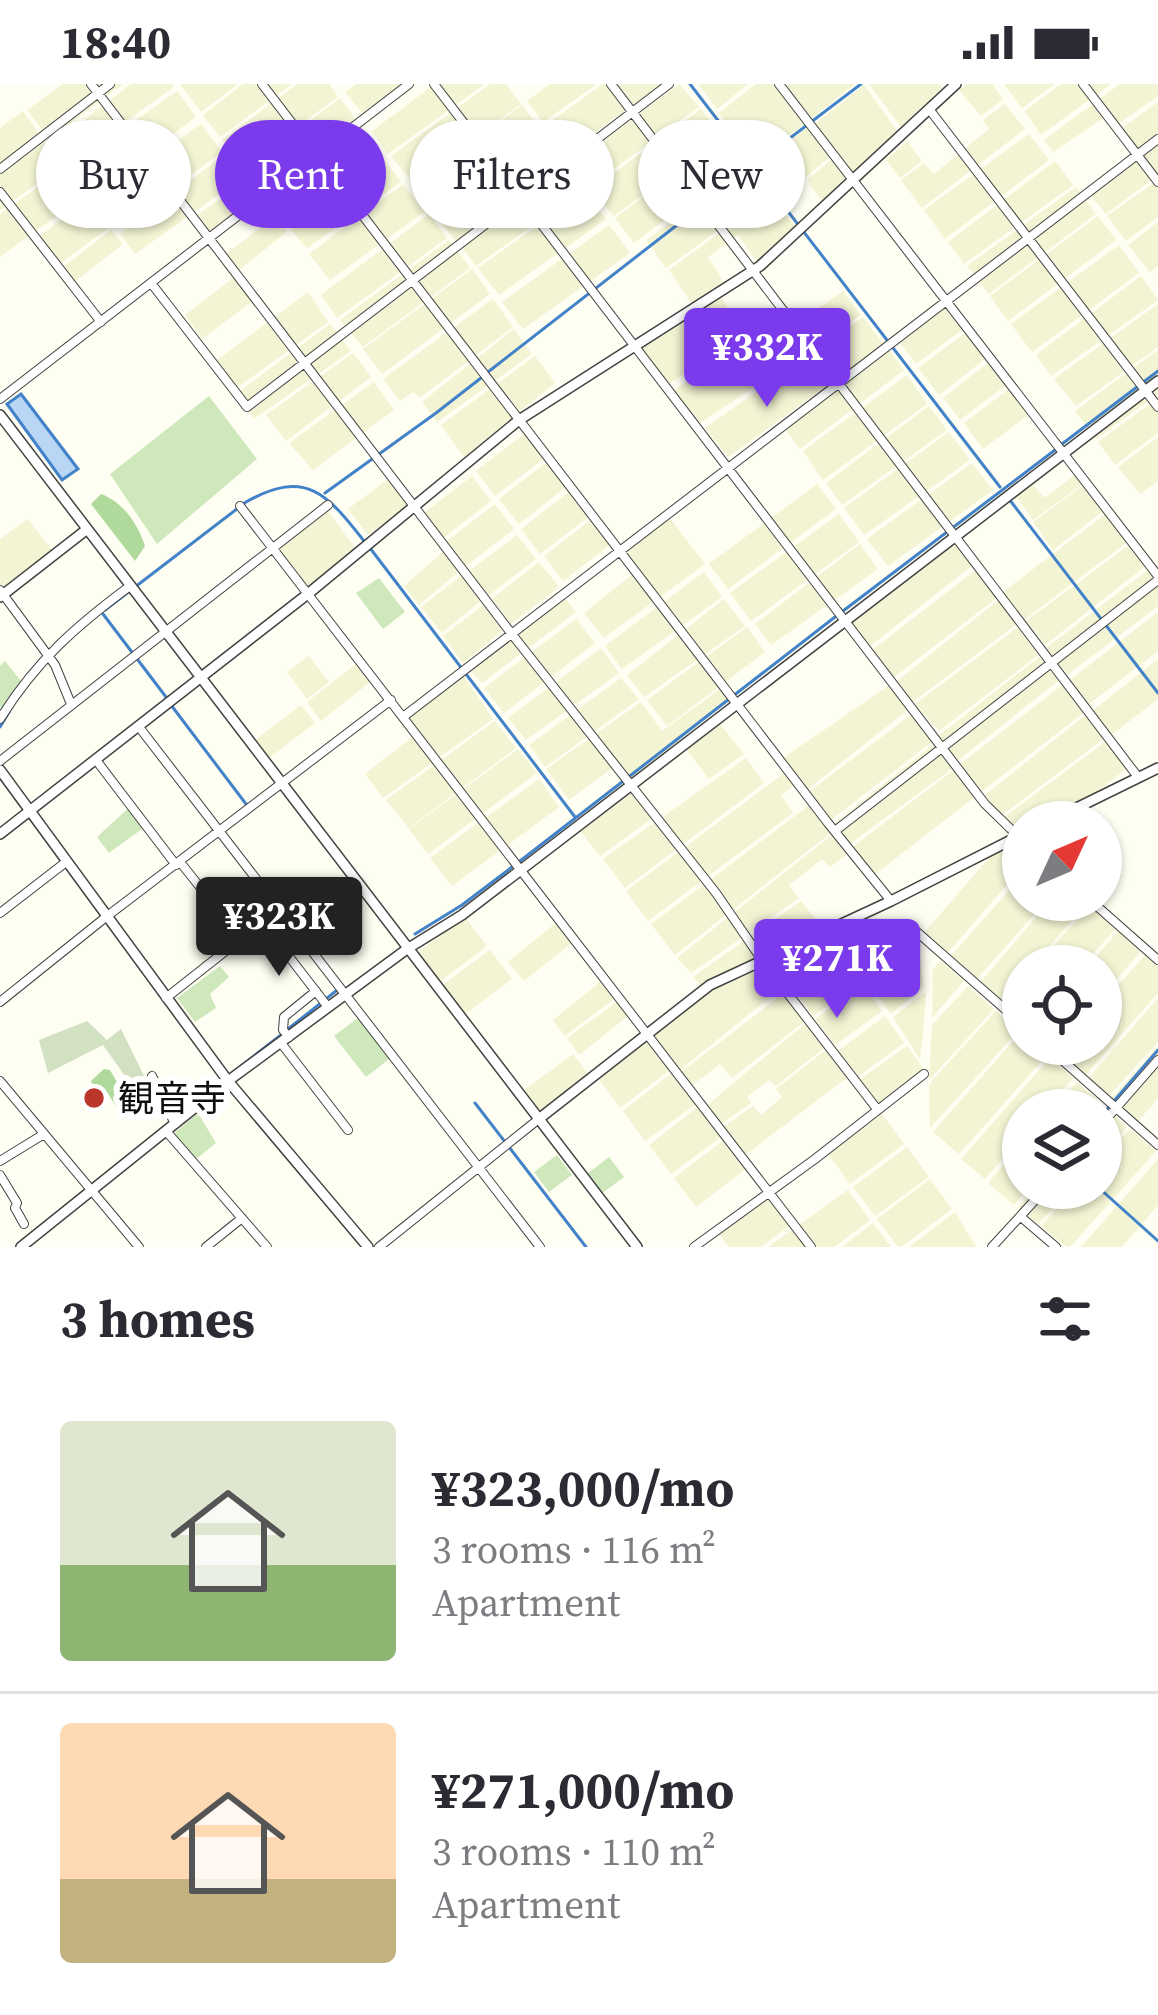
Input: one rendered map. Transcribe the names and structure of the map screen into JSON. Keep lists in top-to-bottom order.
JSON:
{
  "places": ["観音寺"],
  "north": "top right",
  "page": {
    "status": "18:40",
    "chip": [
      "Buy",
      "Rent",
      "Filters",
      "New"
    ],
    "price": ["¥332K", "¥323K", "¥271K"],
    "heading": "3 homes",
    "list": [
      {
        "name": "¥323,000/mo",
        "note": "3 rooms · 116 m² · Apartment"
      },
      {
        "name": "¥271,000/mo",
        "note": "3 rooms · 110 m² · Apartment"
      }
    ]
  }
}
